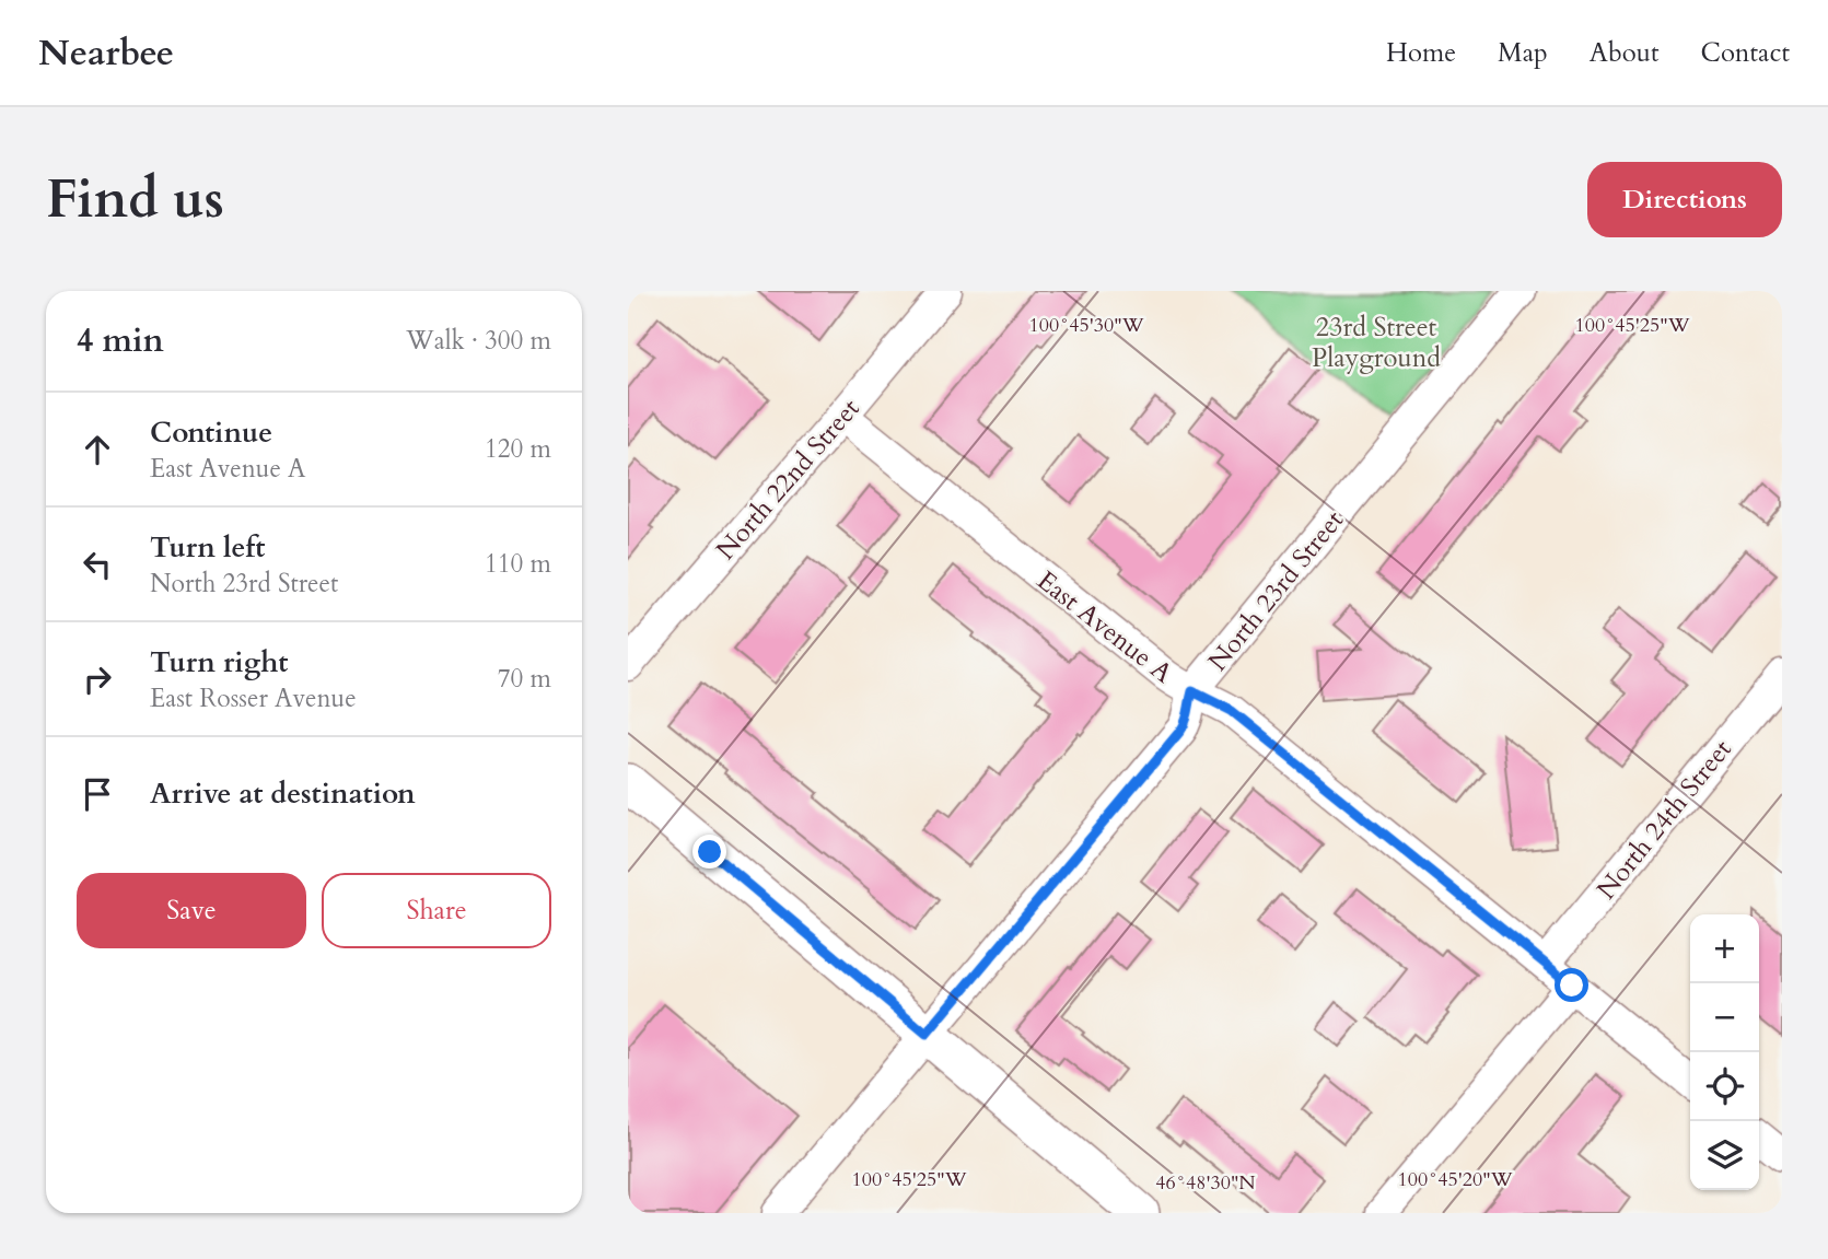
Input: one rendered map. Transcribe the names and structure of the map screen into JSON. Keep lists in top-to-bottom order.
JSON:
{
  "streets": {
    "street": [
      "North 22nd Street",
      "North 23rd Street",
      "East Avenue A",
      "North 24th Street"
    ]
  },
  "crossings": [
    ["North 22nd Street", "East Avenue A"],
    ["North 23rd Street", "East Avenue A"],
    ["East Avenue A", "North 24th Street"]
  ],
  "parks": ["23rd Street Playground"],
  "page": {
    "header": "Nearbee",
    "nav": [
      "Home",
      "Map",
      "About",
      "Contact"
    ],
    "buttons": [
      "Directions",
      ["Save", "Share"]
    ],
    "title": "Find us",
    "heading": ["4 min", "Walk · 300 m"],
    "list": [
      ["Continue", "East Avenue A", "120 m"],
      ["Turn left", "North 23rd Street", "110 m"],
      ["Turn right", "East Rosser Avenue", "70 m"],
      "Arrive at destination"
    ],
    "map_buttons": ["+", "−"]
  },
  "coordinates": [
    "100°45'30\"W",
    "100°45'25\"W",
    "100°45'20\"W",
    "46°48'30\"N"
  ]
}
